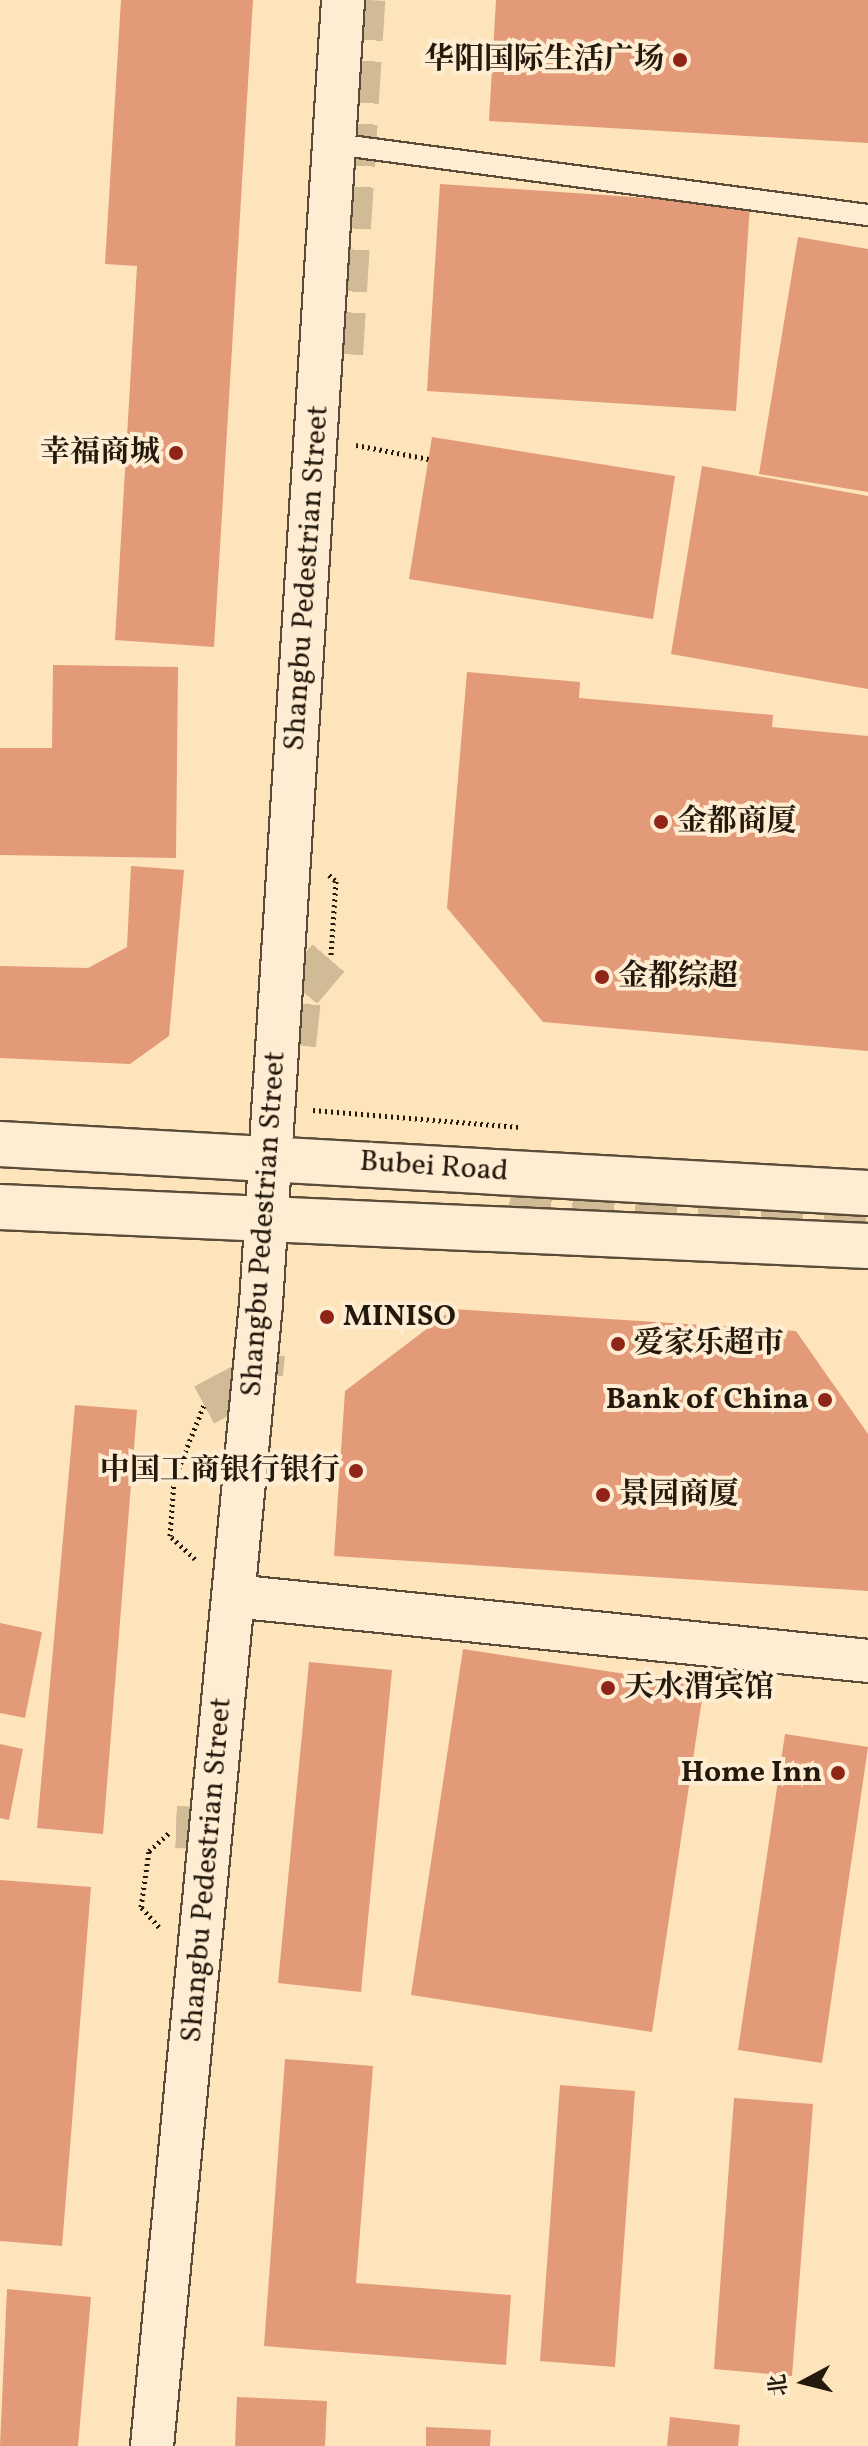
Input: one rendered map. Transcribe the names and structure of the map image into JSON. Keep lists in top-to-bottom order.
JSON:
{
  "streets": {
    "main road": ["Bubei Road"],
    "street": ["Shangbu Pedestrian Street"]
  },
  "crossings": [
    ["Shangbu Pedestrian Street", "Bubei Road"]
  ],
  "places": [
    "华阳国际生活广场",
    "幸福商城",
    "金都商厦",
    "金都综超",
    "MINISO",
    "爱家乐超市",
    "Bank of China",
    "中国工商银行银行",
    "景园商厦",
    "天水渭宾馆",
    "Home Inn"
  ],
  "north": "left"
}
